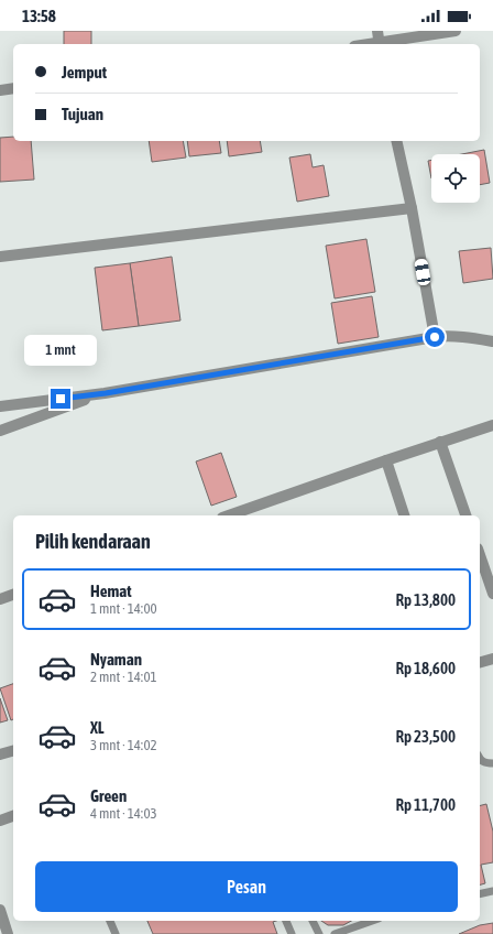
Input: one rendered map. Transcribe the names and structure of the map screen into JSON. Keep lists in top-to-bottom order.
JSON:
{
  "page": {
    "status": "13:58",
    "banner": ["Jemput", "Tujuan"],
    "bubble": "1 mnt",
    "heading": "Pilih kendaraan",
    "list": [
      {
        "name": "Hemat",
        "note": "1 mnt · 14:00",
        "value": "Rp 13,800"
      },
      {
        "name": "Nyaman",
        "note": "2 mnt · 14:01",
        "value": "Rp 18,600"
      },
      {
        "name": "XL",
        "note": "3 mnt · 14:02",
        "value": "Rp 23,500"
      },
      {
        "name": "Green",
        "note": "4 mnt · 14:03",
        "value": "Rp 11,700"
      }
    ],
    "buttons": "Pesan"
  }
}
